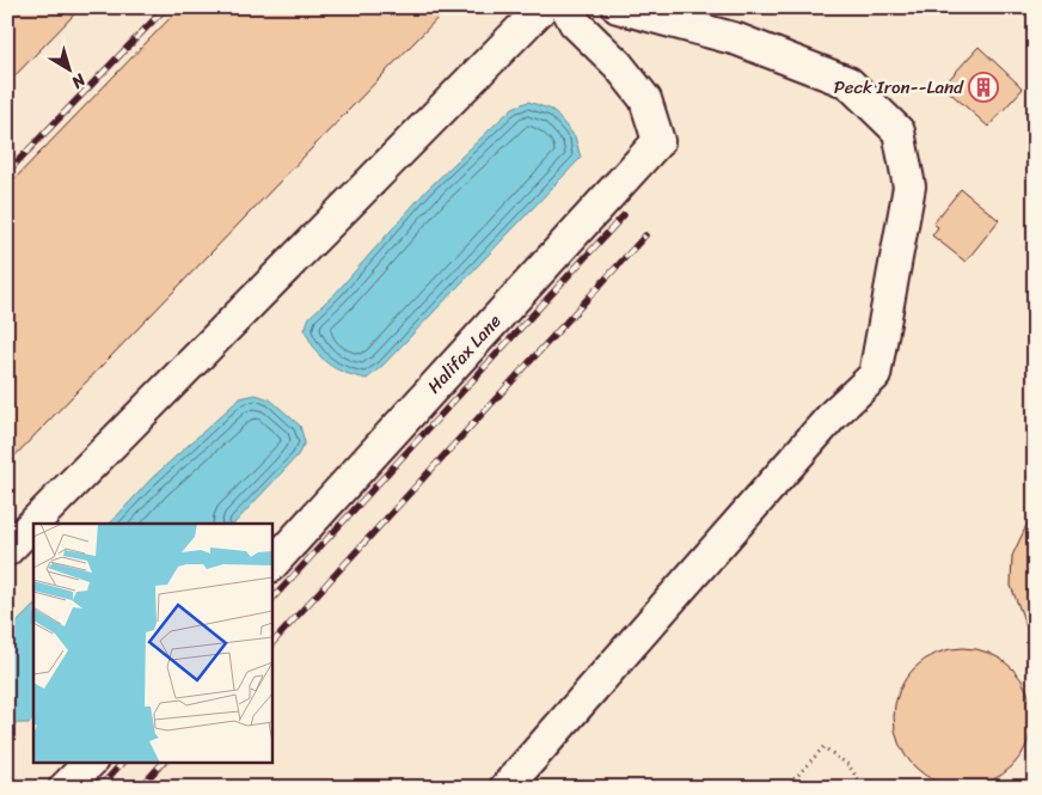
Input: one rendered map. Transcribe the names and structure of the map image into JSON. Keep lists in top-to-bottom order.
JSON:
{
  "streets": {
    "street": ["Halifax Lane"]
  },
  "places": {
    "building": ["Peck Iron--Land"]
  },
  "north": "bottom right"
}
